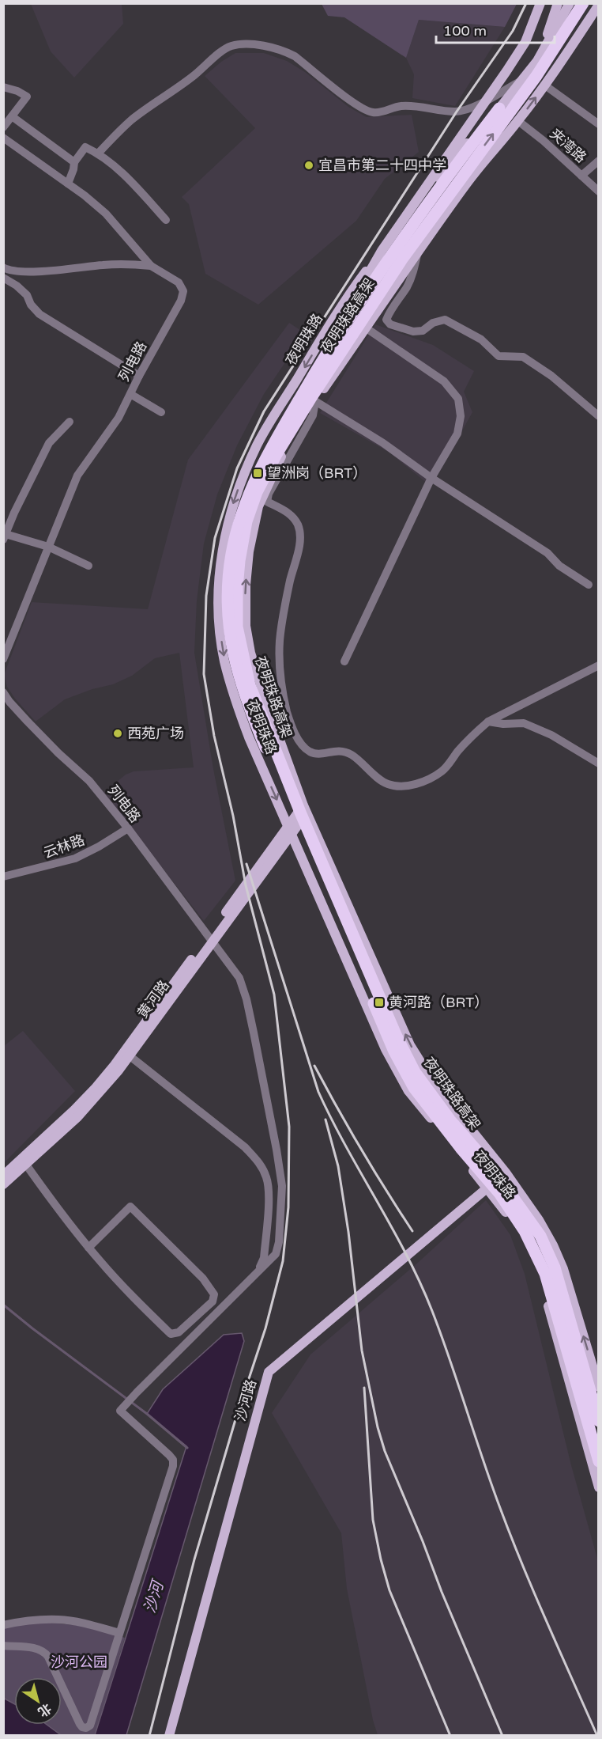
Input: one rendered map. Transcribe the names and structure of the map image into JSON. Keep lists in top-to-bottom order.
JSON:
{
  "streets": {
    "highway": ["夜明珠路高架"],
    "main road": ["夜明珠路", "黄河路", "沙河路"],
    "street": ["夹湾路", "列电路", "云林路"]
  },
  "crossings": [
    ["夹湾路", "夜明珠路"],
    ["夜明珠路高架", "夜明珠路"],
    ["夜明珠路", "黄河路"],
    ["夜明珠路", "沙河路"],
    ["列电路", "云林路"],
    ["列电路", "黄河路"]
  ],
  "water": ["沙河"],
  "parks": ["沙河公园"],
  "places": {
    "other": ["宜昌市第二十四中学", "西苑广场"],
    "transit": ["望洲岗（BRT）", "黄河路（BRT）"]
  },
  "scale_bar": "100 m",
  "north": "bottom right"
}
